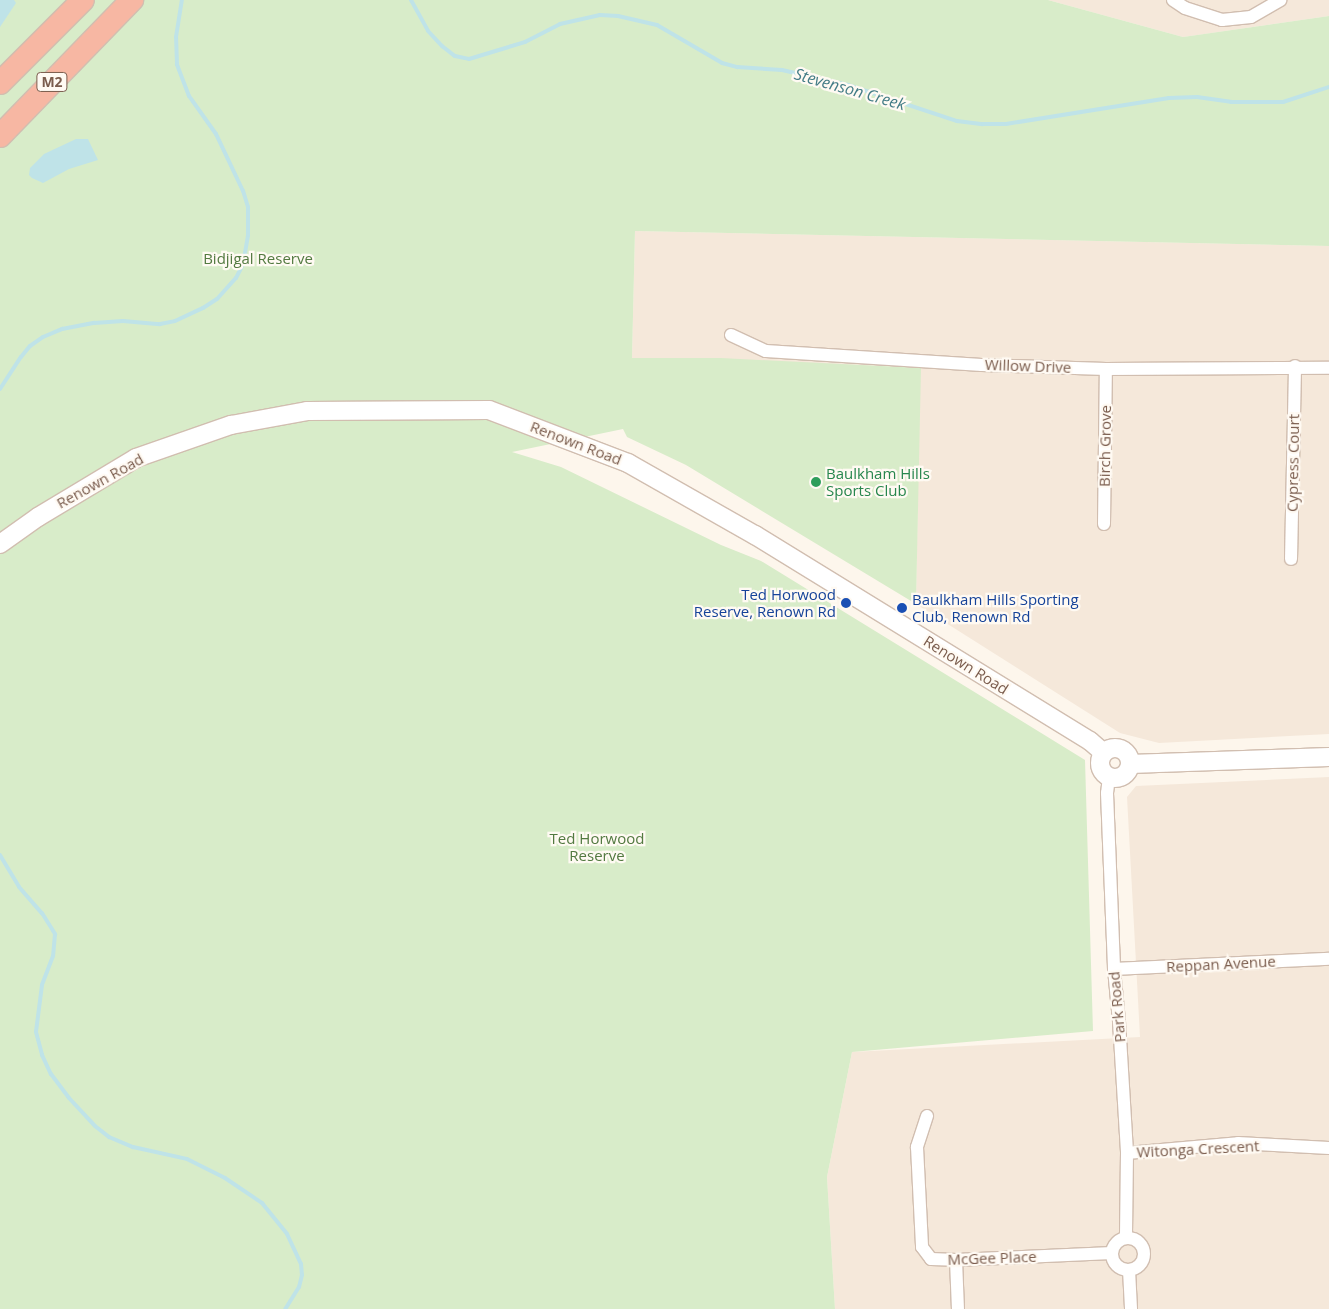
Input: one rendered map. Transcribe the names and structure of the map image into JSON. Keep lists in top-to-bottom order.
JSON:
{
  "streets": {
    "highway": ["M2"],
    "main road": ["Renown Road"],
    "street": [
      "Willow Drive",
      "Birch Grove",
      "Cypress Court",
      "Reppan Avenue",
      "Park Road",
      "Witonga Crescent",
      "McGee Place"
    ]
  },
  "crossings": [
    ["Willow Drive", "Birch Grove"],
    ["Willow Drive", "Cypress Court"],
    ["Renown Road", "Park Road"],
    ["Reppan Avenue", "Park Road"],
    ["Park Road", "Witonga Crescent"],
    ["Park Road", "McGee Place"]
  ],
  "water": ["Stevenson Creek"],
  "parks": ["Bidjigal Reserve", "Ted Horwood Reserve"],
  "places": ["Baulkham Hills Sports Club", "Ted Horwood Reserve, Renown Rd", "Baulkham Hills Sporting Club, Renown Rd"]
}
